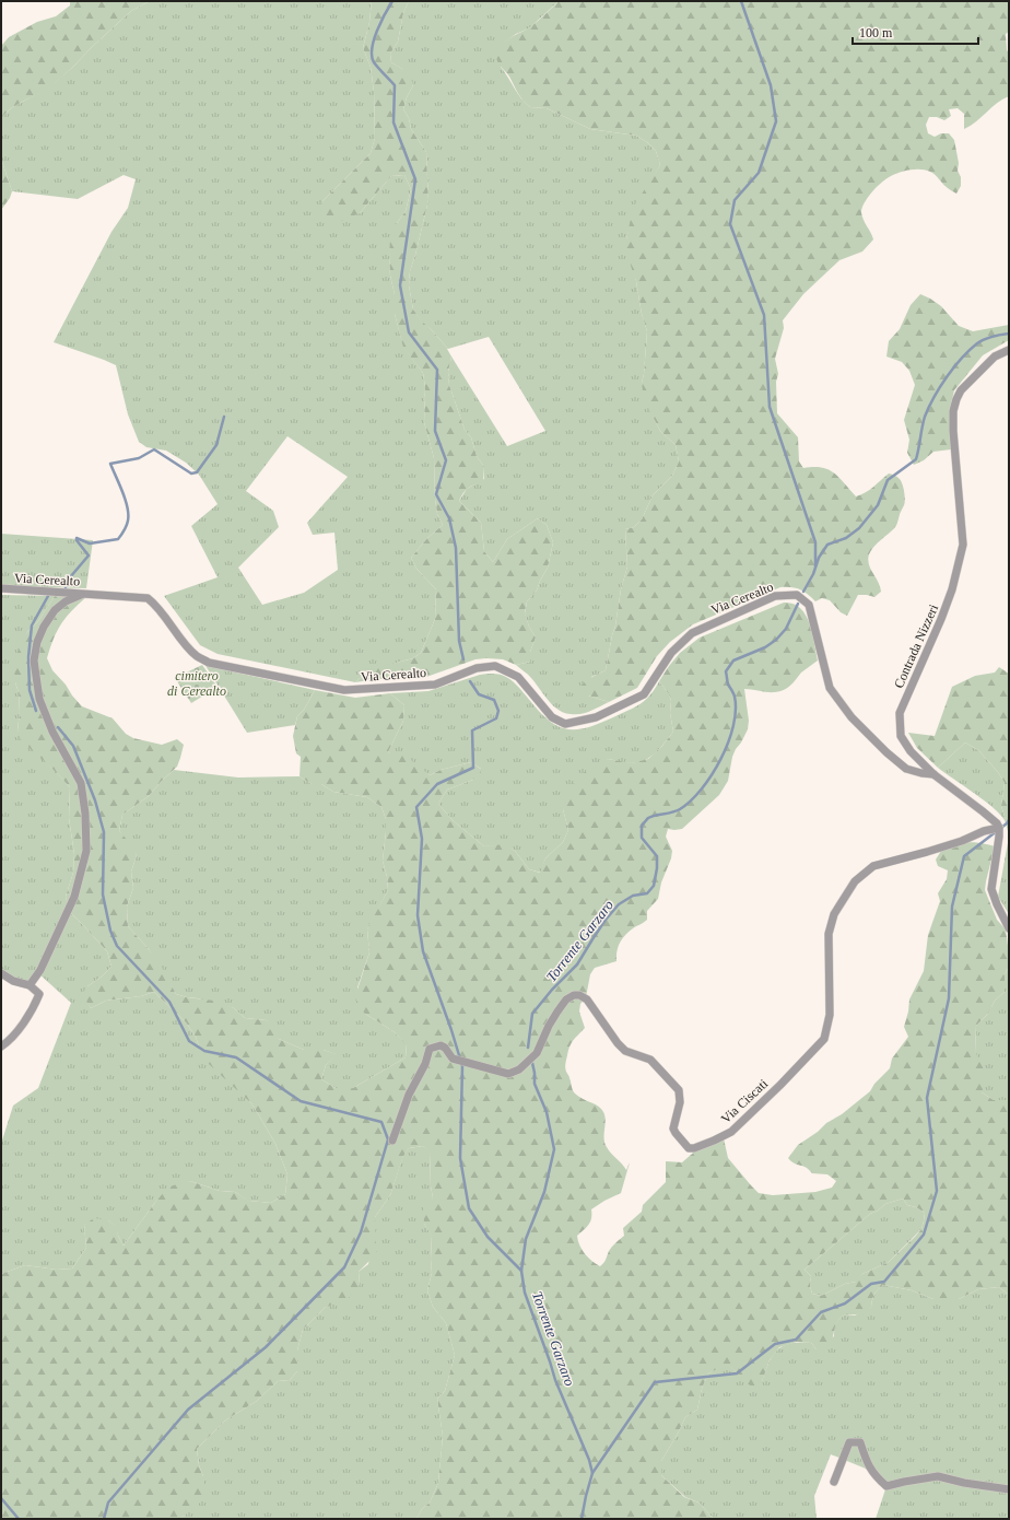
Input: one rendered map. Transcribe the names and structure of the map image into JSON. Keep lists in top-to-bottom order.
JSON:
{
  "streets": {
    "street": ["Via Cerealto", "Contrada Nizzeri", "Via Ciscati"]
  },
  "crossings": [
    ["Via Cerealto", "Contrada Nizzeri"],
    ["Contrada Nizzeri", "Via Ciscati"]
  ],
  "water": ["Torrente Garzaro"],
  "parks": ["cimitero di Cerealto"],
  "scale_bar": "100 m"
}
